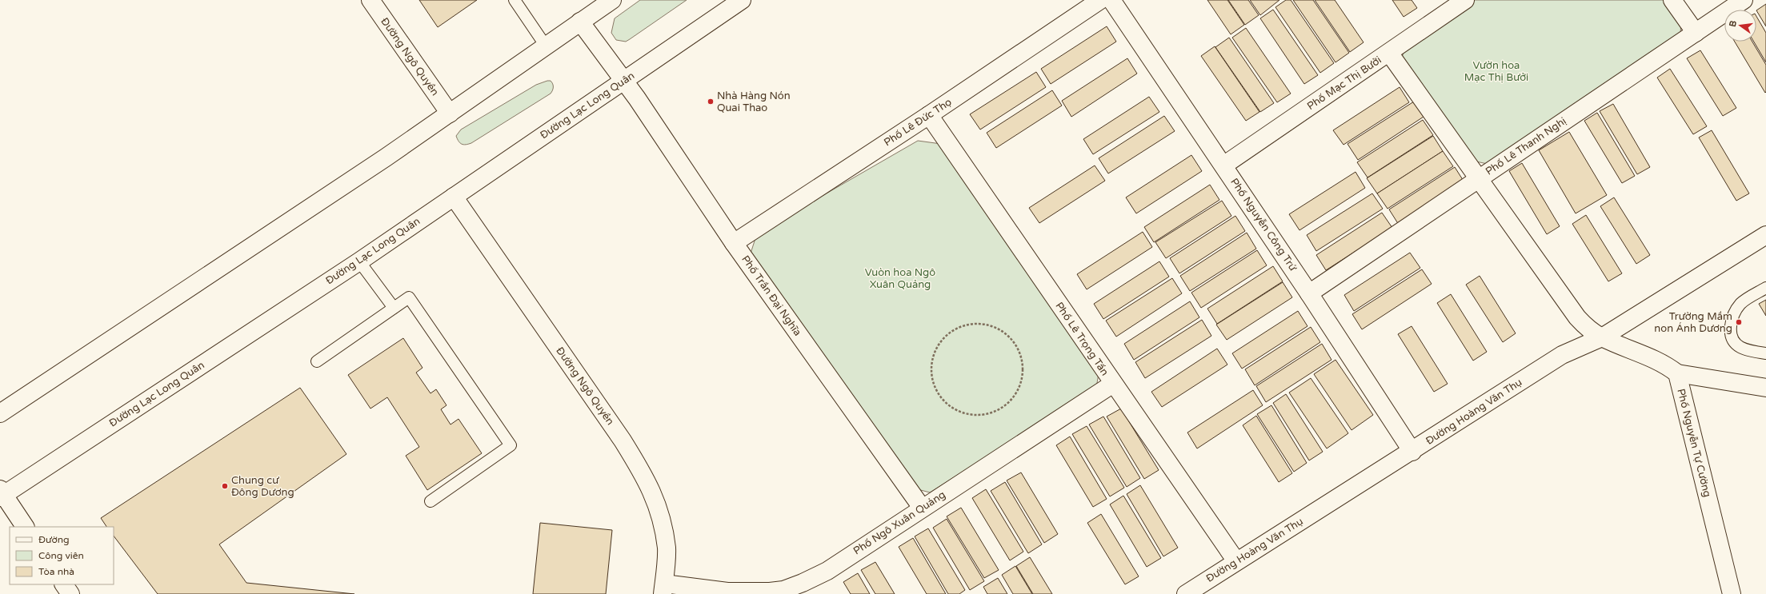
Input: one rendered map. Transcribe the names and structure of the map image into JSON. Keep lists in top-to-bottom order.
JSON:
{
  "streets": {
    "street": [
      "Đường Ngô Quyền",
      "Phố Mạc Thị Bưởi",
      "Đường Lạc Long Quân",
      "Phố Lê Đức Thọ",
      "Phố Lê Thanh Nghị",
      "Phố Nguyễn Công Trứ",
      "Phố Trần Đại Nghĩa",
      "Phố Lê Trọng Tấn",
      "Đường Hoàng Văn Thụ",
      "Phố Nguyễn Tự Cường",
      "Phố Ngô Xuân Quảng"
    ]
  },
  "crossings": [
    ["Đường Ngô Quyền", "Đường Lạc Long Quân"],
    ["Đường Ngô Quyền", "Phố Ngô Xuân Quảng"],
    ["Phố Mạc Thị Bưởi", "Phố Nguyễn Công Trứ"],
    ["Đường Lạc Long Quân", "Phố Trần Đại Nghĩa"],
    ["Phố Lê Đức Thọ", "Phố Trần Đại Nghĩa"],
    ["Phố Lê Đức Thọ", "Phố Lê Trọng Tấn"],
    ["Phố Lê Thanh Nghị", "Phố Nguyễn Công Trứ"],
    ["Phố Nguyễn Công Trứ", "Đường Hoàng Văn Thụ"],
    ["Phố Trần Đại Nghĩa", "Phố Ngô Xuân Quảng"],
    ["Phố Lê Trọng Tấn", "Đường Hoàng Văn Thụ"],
    ["Phố Lê Trọng Tấn", "Phố Ngô Xuân Quảng"]
  ],
  "parks": ["Vườn hoa Mạc Thị Bưởi", "Vuòn hoa Ngô Xuân Quảng"],
  "places": ["Nhà Hàng Nón Quai Thao", "Trường Mầm non Ánh Dương", "Chung cư Đông Dương"],
  "legend": ["Đường", "Công viên", "Tòa nhà"],
  "north": "left"
}
